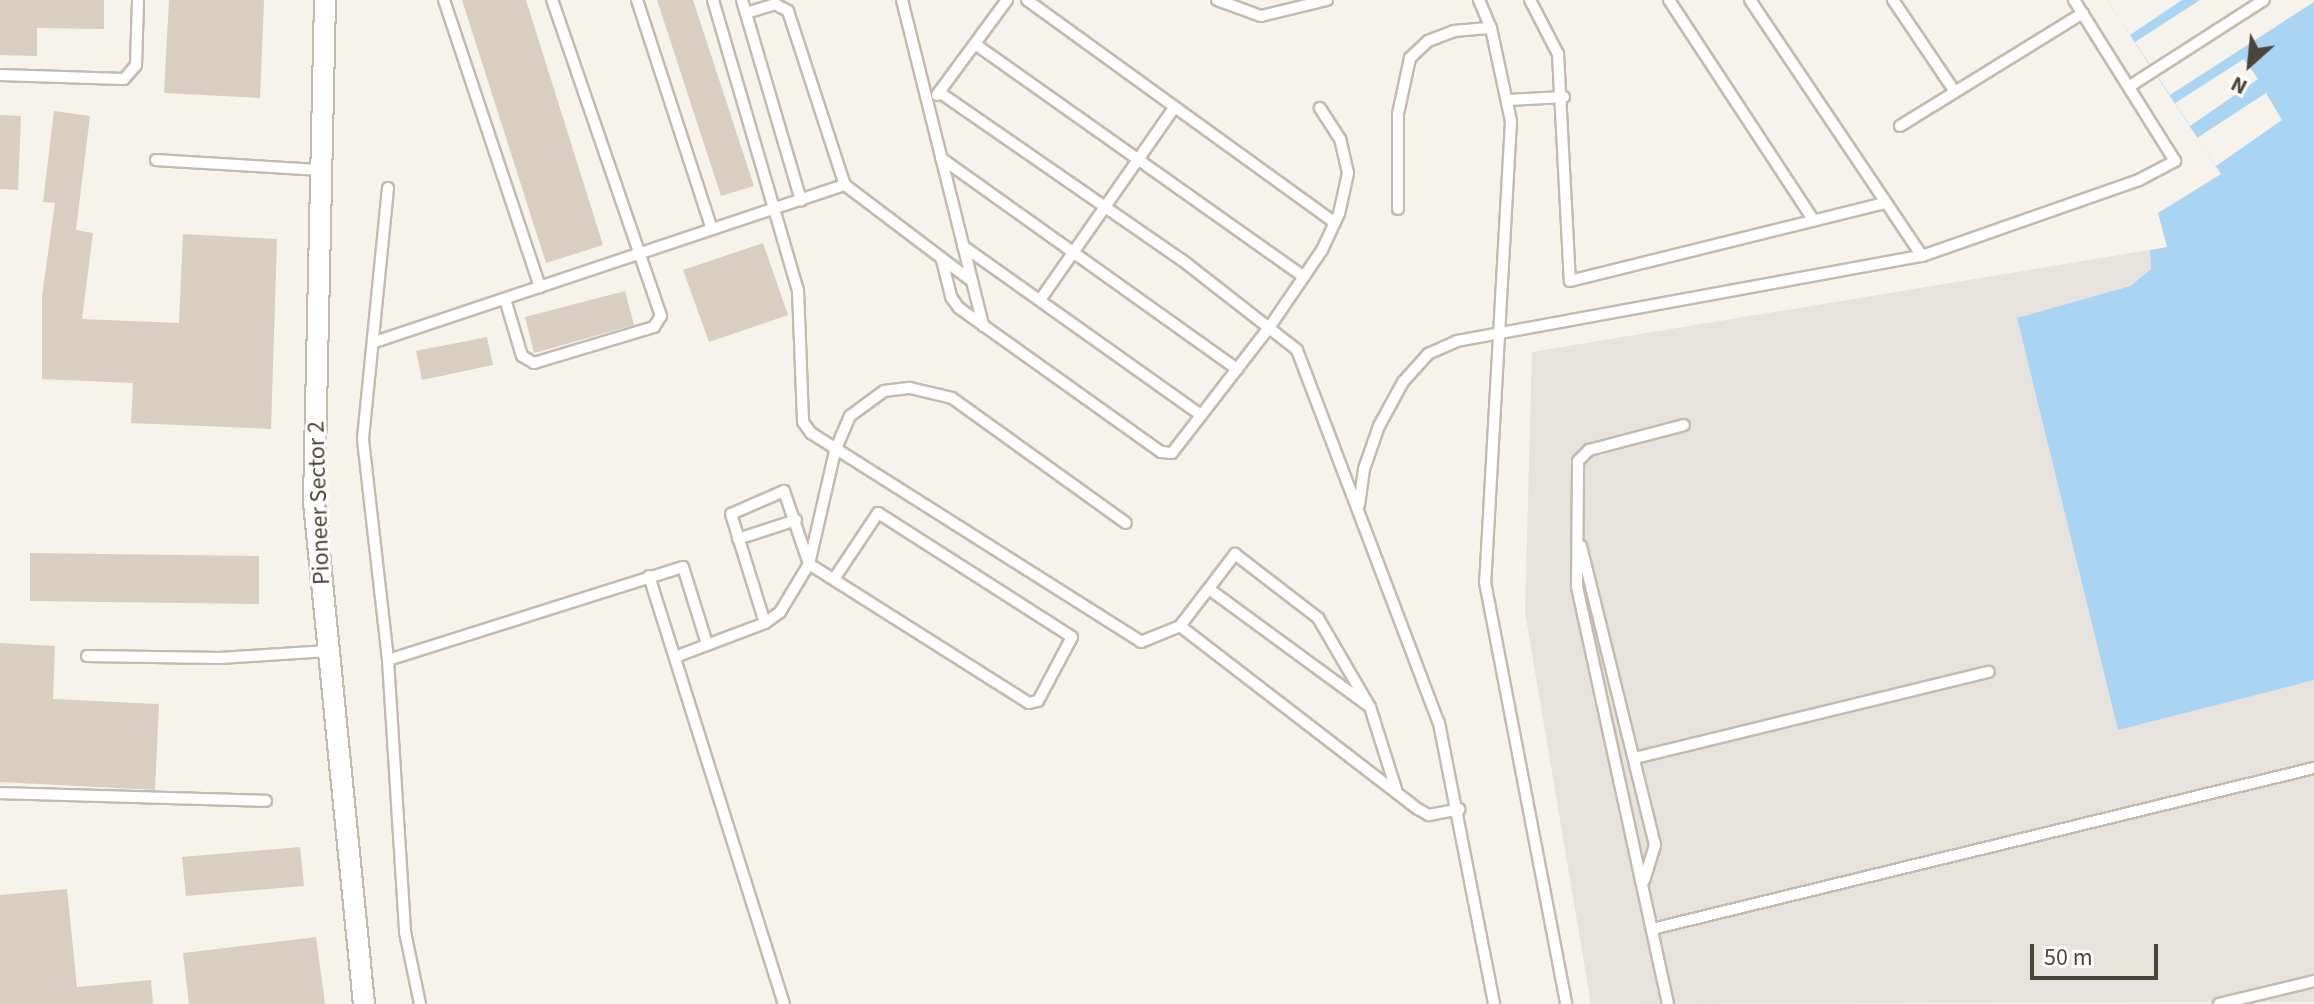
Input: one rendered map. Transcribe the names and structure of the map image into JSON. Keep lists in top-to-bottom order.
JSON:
{
  "streets": {
    "street": ["Pioneer Sector 2"]
  },
  "scale_bar": "50 m",
  "north": "bottom left"
}
